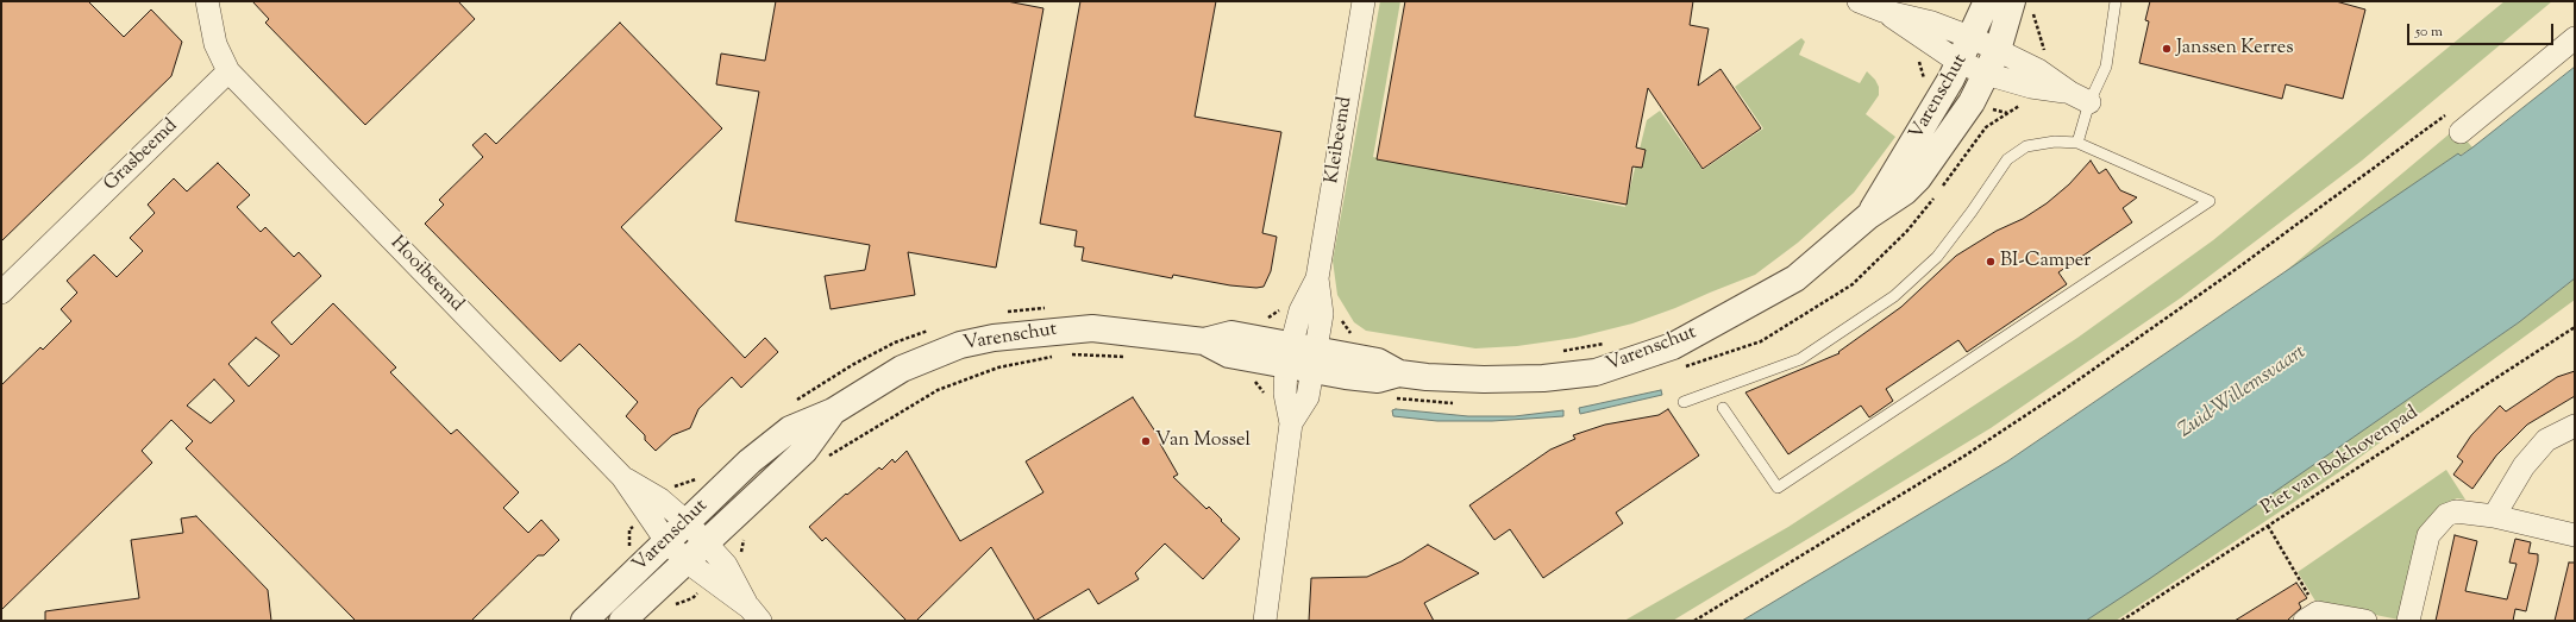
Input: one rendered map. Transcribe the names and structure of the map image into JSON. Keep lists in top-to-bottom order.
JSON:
{
  "streets": {
    "street": [
      "Varenschut",
      "Kleibeemd",
      "Grasbeemd",
      "Hooibeemd"
    ],
    "path": ["Piet van Bokhovenpad"]
  },
  "crossings": [
    ["Varenschut", "Kleibeemd"],
    ["Varenschut", "Hooibeemd"],
    ["Grasbeemd", "Hooibeemd"]
  ],
  "water": ["Zuid-Willemsvaart"],
  "places": ["Janssen Kerres", "BI-Camper", "Van Mossel"],
  "scale_bar": "50 m"
}
